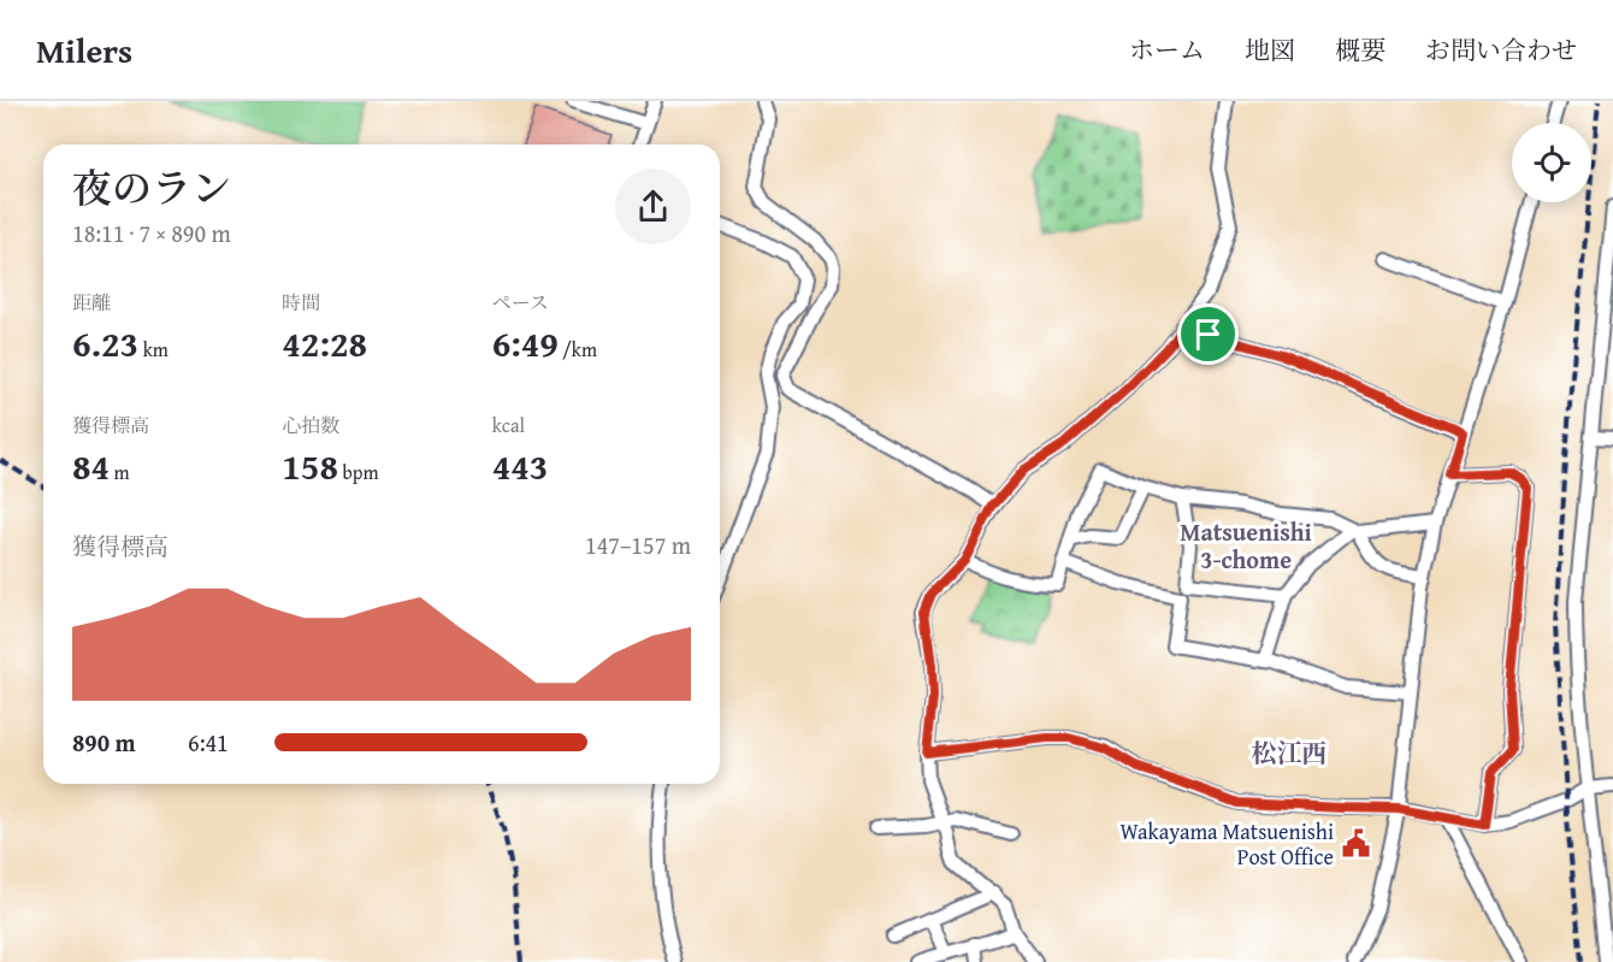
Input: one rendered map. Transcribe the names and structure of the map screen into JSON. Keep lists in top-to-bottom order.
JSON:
{
  "districts": ["Matsuenishi 3-chome", "松江西"],
  "places": {
    "public building": ["Wakayama Matsuenishi Post Office"]
  },
  "page": {
    "header": "Milers",
    "nav": [
      "ホーム",
      "地図",
      "概要",
      "お問い合わせ"
    ],
    "heading": ["夜のラン", "18:11 · 7 × 890 m"],
    "stats": [
      ["距離", "6.23 km"],
      ["時間", "42:28"],
      ["ペース", "6:49 /km"],
      ["獲得標高", "84 m"],
      ["心拍数", "158 bpm"],
      ["kcal", "443"]
    ],
    "chart": ["獲得標高", "147–157 m"],
    "list": [
      {
        "name": "890 m",
        "note": "6:41"
      }
    ]
  }
}
